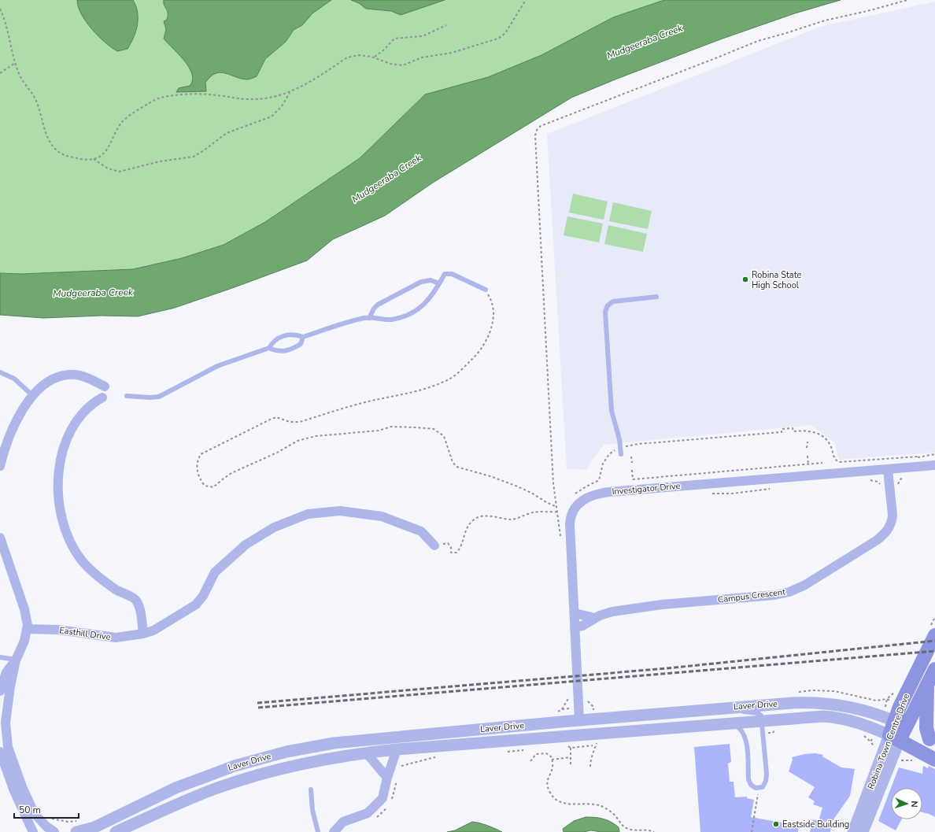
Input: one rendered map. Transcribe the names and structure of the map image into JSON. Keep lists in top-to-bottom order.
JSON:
{
  "streets": {
    "main road": ["Laver Drive", "Robina Town Centre Drive"],
    "street": ["Investigator Drive", "Campus Crescent", "Easthill Drive"]
  },
  "crossings": [
    ["Investigator Drive", "Campus Crescent"],
    ["Investigator Drive", "Laver Drive"],
    ["Laver Drive", "Robina Town Centre Drive"]
  ],
  "water": ["Mudgeeraba Creek"],
  "places": ["Robina State High School", "Eastside Building"],
  "scale_bar": "50 m",
  "north": "right"
}
